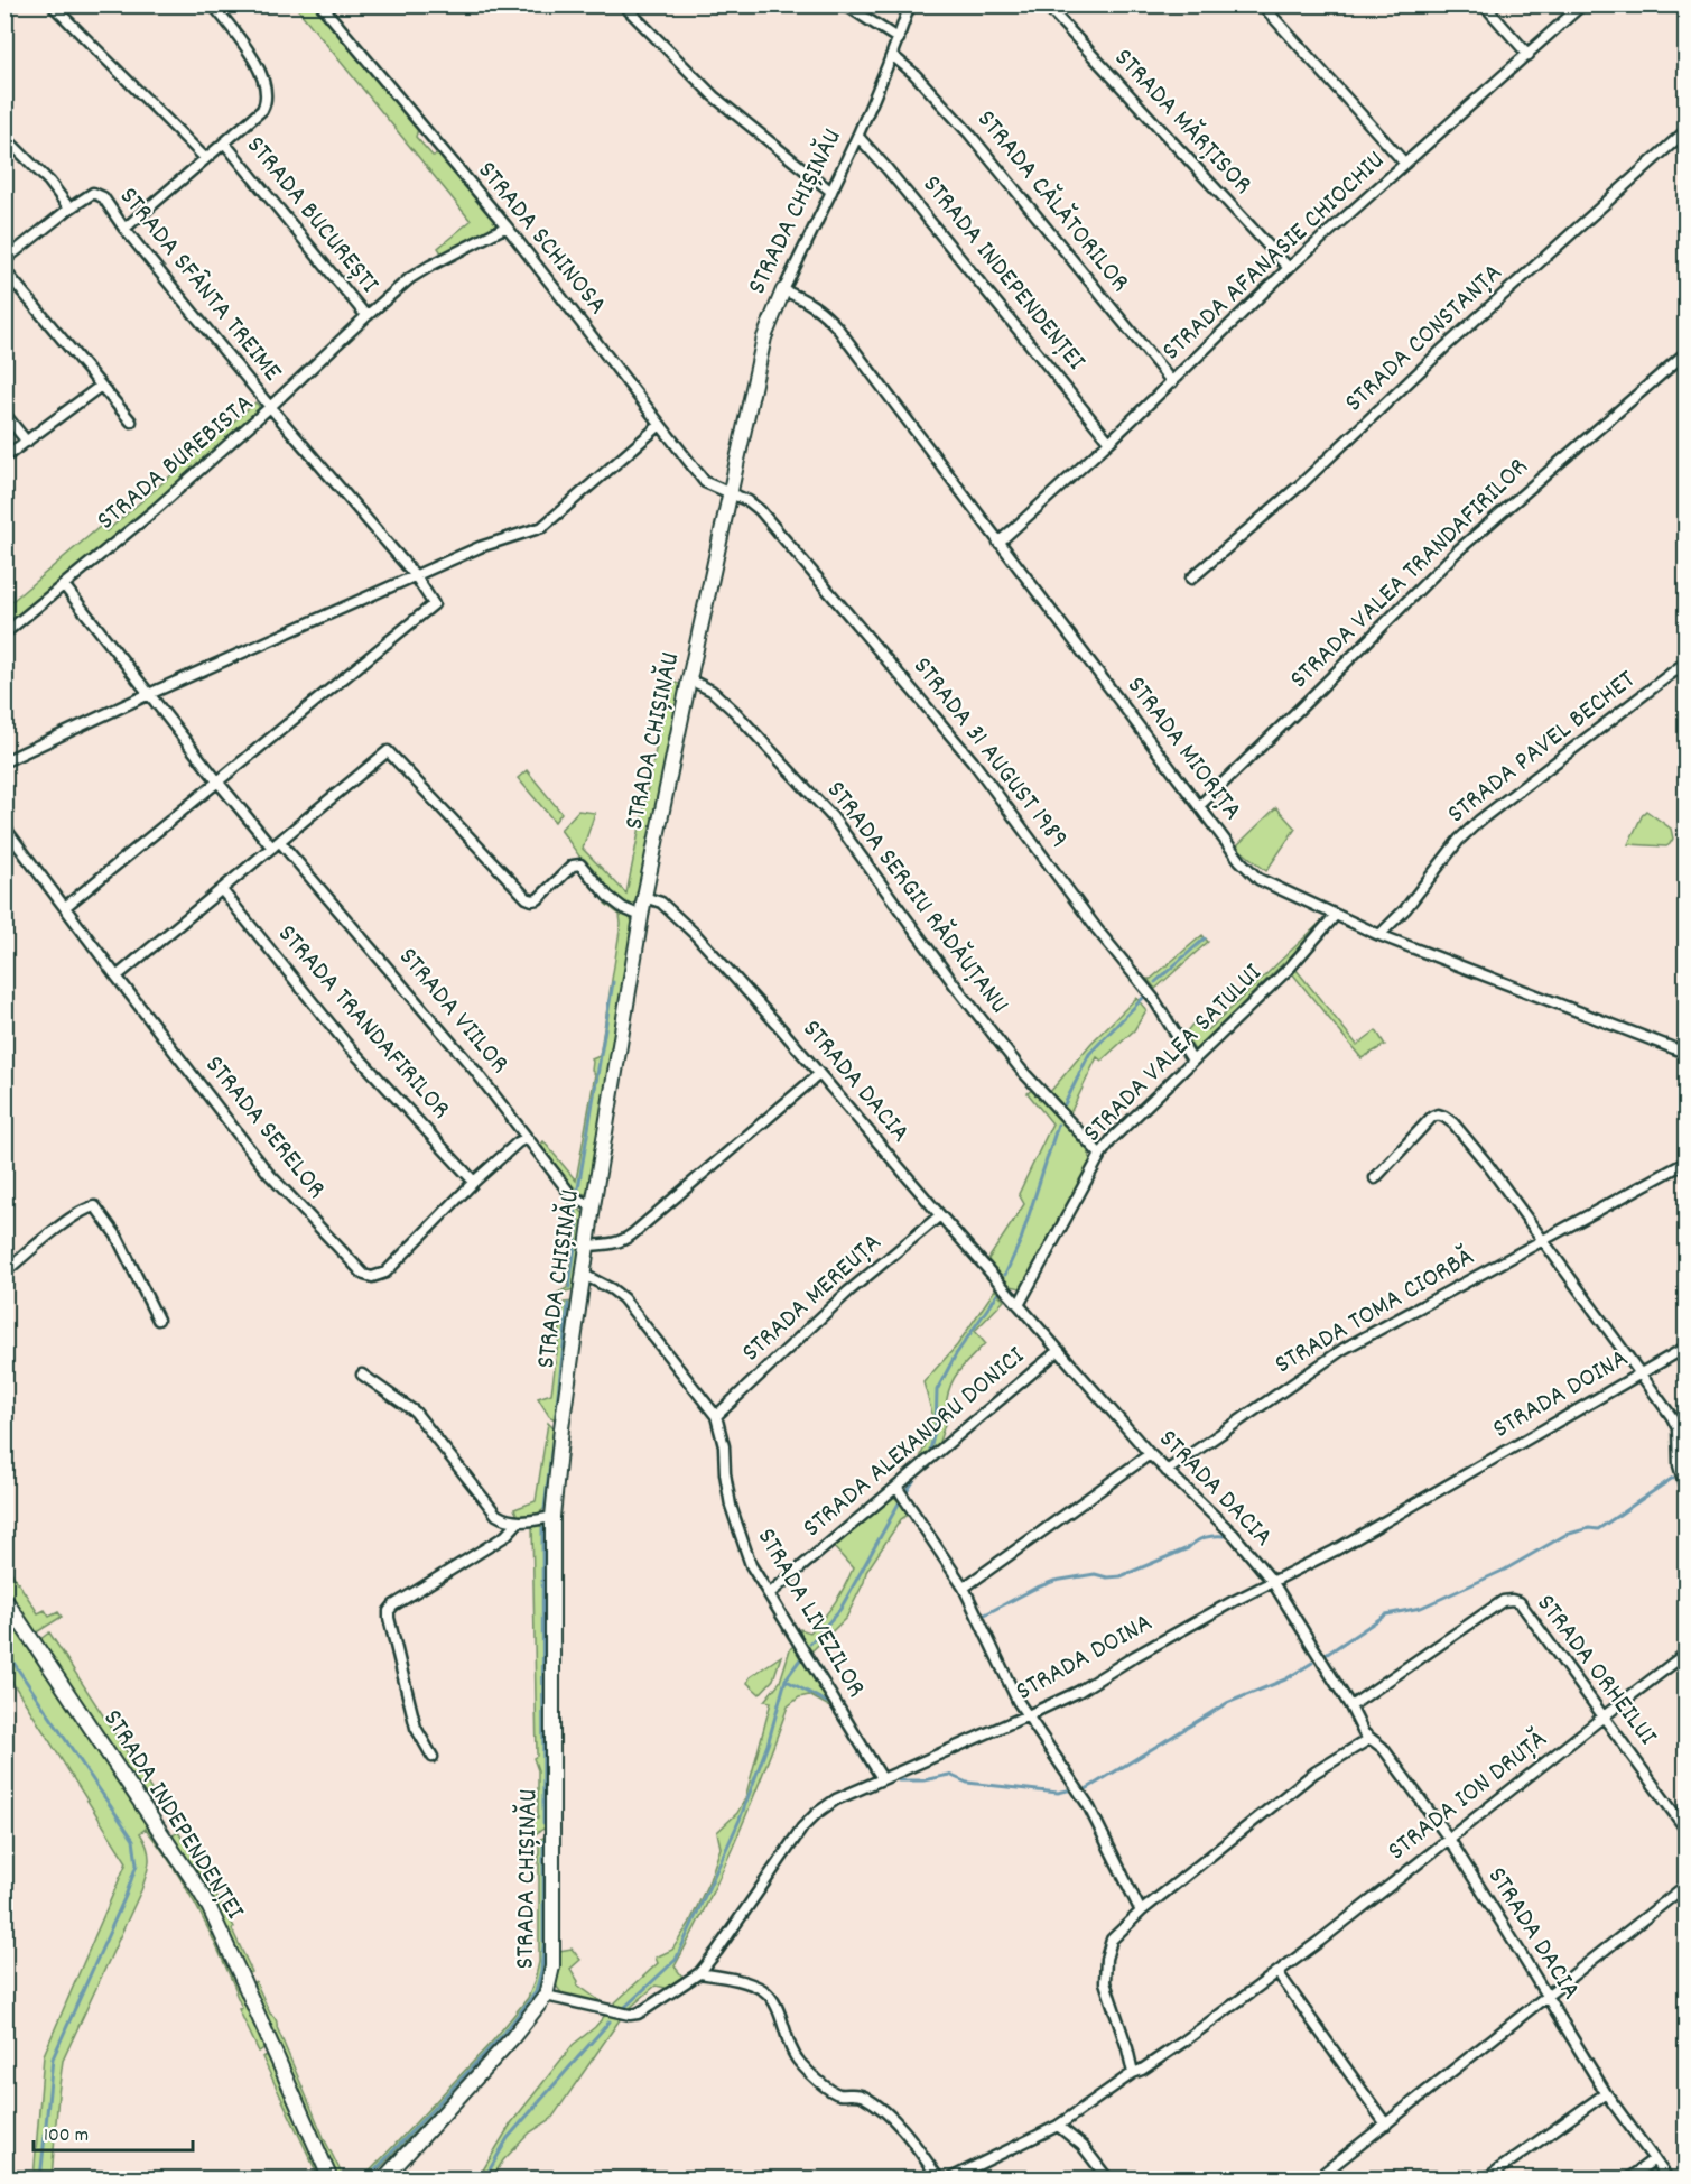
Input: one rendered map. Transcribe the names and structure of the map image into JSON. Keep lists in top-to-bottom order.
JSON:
{
  "streets": {
    "street": [
      "STRADA MĂRȚISOR",
      "STRADA CĂLĂTORILOR",
      "STRADA CHIȘINĂU",
      "STRADA BUCUREȘTI",
      "STRADA SCHINOSA",
      "STRADA AFANASIE CHIOCHIU",
      "STRADA INDEPENDENȚEI",
      "STRADA SFÂNTA TREIME",
      "STRADA CONSTANȚA",
      "STRADA BUREBISTA",
      "STRADA VALEA TRANDAFIRILOR",
      "STRADA PAVEL BECHET",
      "STRADA MIORIȚA",
      "STRADA 31 AUGUST 1989",
      "STRADA SERGIU RĂDĂUȚANU",
      "STRADA VIILOR",
      "STRADA TRANDAFIRILOR",
      "STRADA VALEA SATULUI",
      "STRADA DACIA",
      "STRADA SERELOR",
      "STRADA MEREUȚA",
      "STRADA TOMA CIORBĂ",
      "STRADA DOINA",
      "STRADA ALEXANDRU DONICI",
      "STRADA LIVEZILOR",
      "STRADA ORHEILUI",
      "STRADA ION DRUȚĂ"
    ]
  },
  "crossings": [
    ["STRADA MĂRȚISOR", "STRADA AFANASIE CHIOCHIU"],
    ["STRADA CĂLĂTORILOR", "STRADA CHIȘINĂU"],
    ["STRADA CĂLĂTORILOR", "STRADA AFANASIE CHIOCHIU"],
    ["STRADA CHIȘINĂU", "STRADA SCHINOSA"],
    ["STRADA CHIȘINĂU", "STRADA INDEPENDENȚEI"],
    ["STRADA CHIȘINĂU", "STRADA MIORIȚA"],
    ["STRADA CHIȘINĂU", "STRADA 31 AUGUST 1989"],
    ["STRADA CHIȘINĂU", "STRADA SERGIU RĂDĂUȚANU"],
    ["STRADA CHIȘINĂU", "STRADA VIILOR"],
    ["STRADA CHIȘINĂU", "STRADA DACIA"],
    ["STRADA CHIȘINĂU", "STRADA DOINA"],
    ["STRADA CHIȘINĂU", "STRADA LIVEZILOR"],
    ["STRADA SCHINOSA", "STRADA 31 AUGUST 1989"],
    ["STRADA AFANASIE CHIOCHIU", "STRADA INDEPENDENȚEI"],
    ["STRADA AFANASIE CHIOCHIU", "STRADA MIORIȚA"],
    ["STRADA SFÂNTA TREIME", "STRADA BUREBISTA"],
    ["STRADA BUREBISTA", "STRADA VIILOR"],
    ["STRADA VALEA TRANDAFIRILOR", "STRADA MIORIȚA"],
    ["STRADA PAVEL BECHET", "STRADA MIORIȚA"],
    ["STRADA MIORIȚA", "STRADA VALEA SATULUI"],
    ["STRADA 31 AUGUST 1989", "STRADA VALEA SATULUI"],
    ["STRADA SERGIU RĂDĂUȚANU", "STRADA VALEA SATULUI"],
    ["STRADA VIILOR", "STRADA SERELOR"],
    ["STRADA TRANDAFIRILOR", "STRADA SERELOR"],
    ["STRADA VALEA SATULUI", "STRADA DACIA"],
    ["STRADA DACIA", "STRADA MEREUȚA"],
    ["STRADA DACIA", "STRADA TOMA CIORBĂ"],
    ["STRADA DACIA", "STRADA DOINA"],
    ["STRADA DACIA", "STRADA ALEXANDRU DONICI"],
    ["STRADA DACIA", "STRADA ORHEILUI"],
    ["STRADA DACIA", "STRADA ION DRUȚĂ"],
    ["STRADA MEREUȚA", "STRADA LIVEZILOR"],
    ["STRADA DOINA", "STRADA LIVEZILOR"],
    ["STRADA ALEXANDRU DONICI", "STRADA LIVEZILOR"],
    ["STRADA ORHEILUI", "STRADA ION DRUȚĂ"]
  ],
  "scale_bar": "100 m"
}
